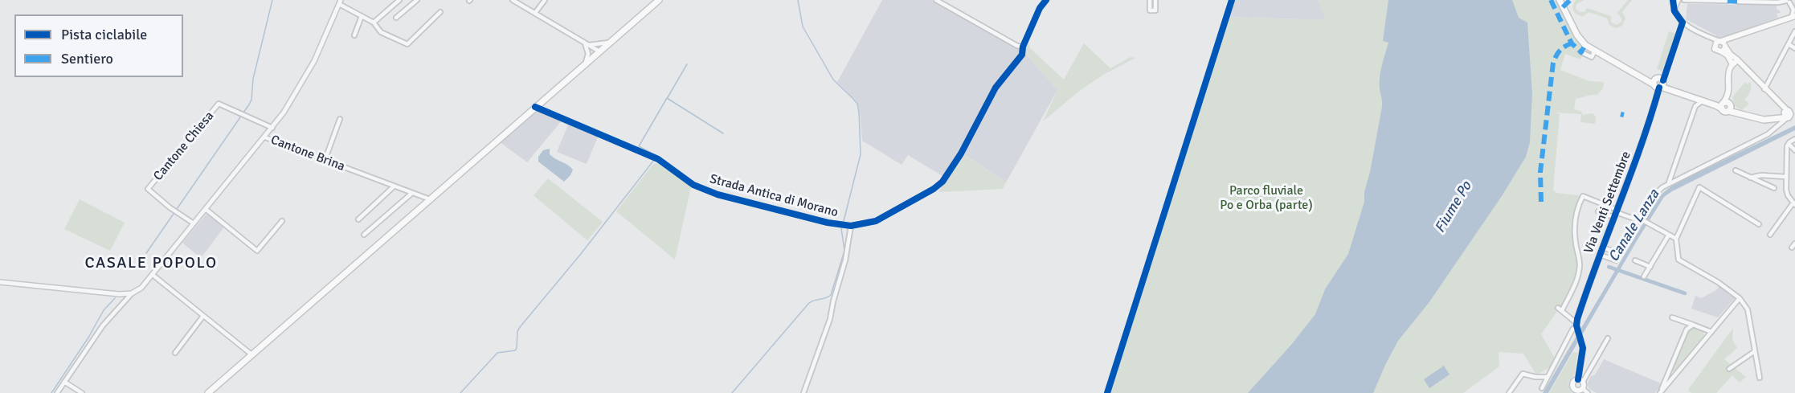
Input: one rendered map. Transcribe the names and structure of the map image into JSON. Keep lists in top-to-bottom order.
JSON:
{
  "streets": {
    "main road": ["Via Venti Settembre"],
    "street": ["Cantone Chiesa", "Cantone Brina", "Strada Antica di Morano"]
  },
  "crossings": [
    ["Cantone Chiesa", "Cantone Brina"]
  ],
  "districts": ["CASALE POPOLO"],
  "water": ["Fiume Po", "Canale Lanza"],
  "parks": ["Parco fluviale Po e Orba (parte)"],
  "legend": ["Pista ciclabile", "Sentiero"]
}
